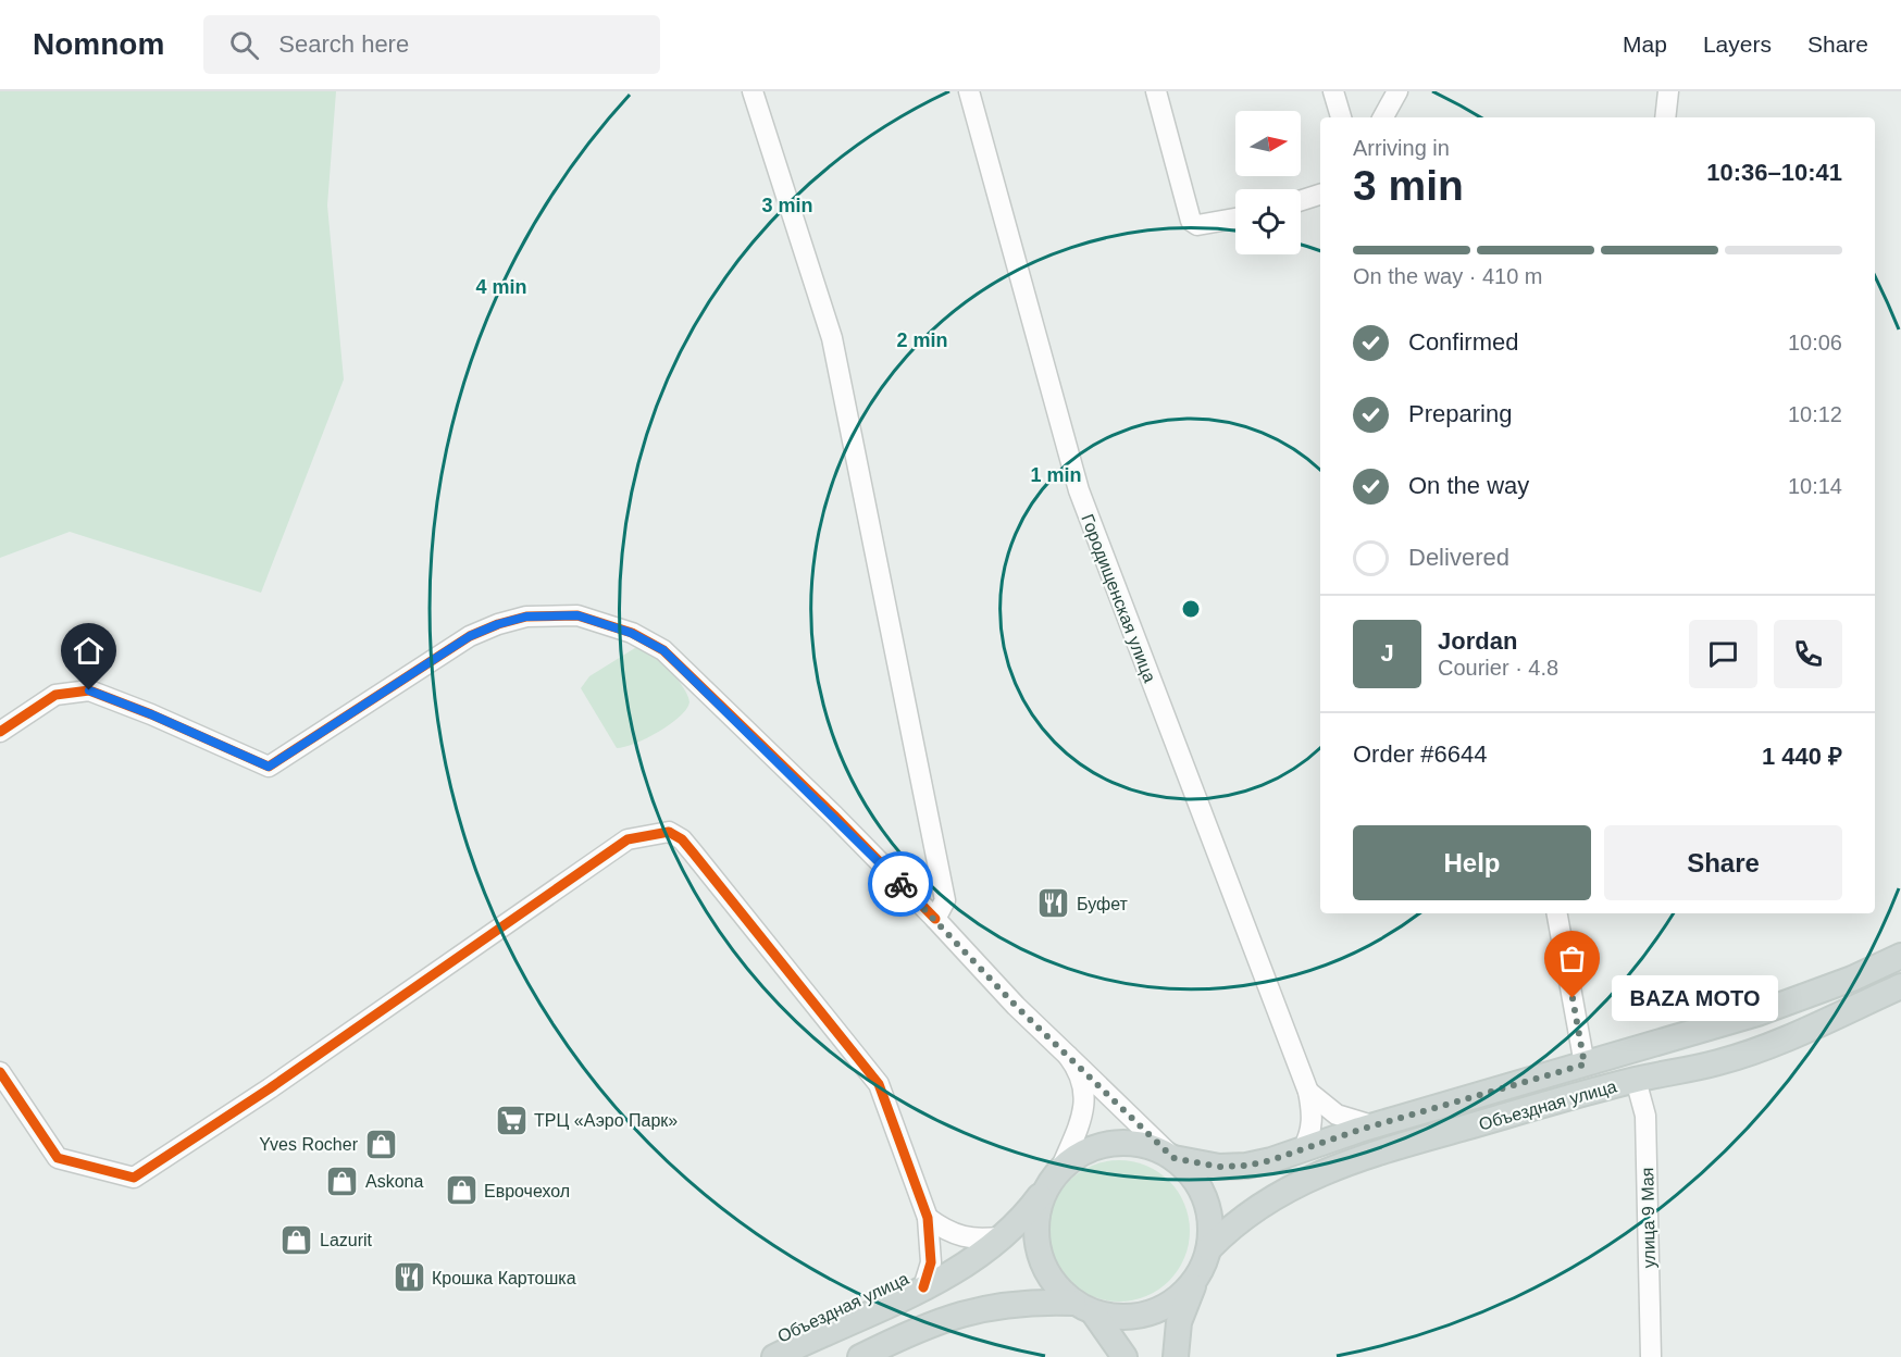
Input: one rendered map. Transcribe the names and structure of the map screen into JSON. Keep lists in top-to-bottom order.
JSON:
{
  "streets": {
    "main road": ["Объездная улица"],
    "street": ["Городищенская улица", "улица 9 Мая"]
  },
  "crossings": [
    ["Объездная улица", "улица 9 Мая"]
  ],
  "places": {
    "restaurant": ["Буфет", "Крошка Картошка"],
    "other": ["BAZA MOTO"],
    "supermarket": ["ТРЦ «Аэро Парк»"],
    "shop": [
      "Yves Rocher",
      "Askona",
      "Еврочехол",
      "Lazurit"
    ]
  },
  "north": "right",
  "page": {
    "header": "Nomnom",
    "search": "Search here",
    "nav": ["Map", "Layers", "Share"],
    "heading": ["3 min", "Arriving in", "10:36–10:41"],
    "panel": [
      "Jordan",
      "Courier · 4.8",
      "Order #6644",
      "1 440 ₽"
    ],
    "bar": "On the way · 410 m",
    "list": [
      ["Confirmed", "10:06"],
      ["Preparing", "10:12"],
      ["On the way", "10:14"],
      "Delivered"
    ],
    "round": "J",
    "buttons": ["Help", "Share"],
    "bubble": "BAZA MOTO"
  },
  "rings": [
    "3 min",
    "4 min",
    "2 min",
    "1 min"
  ]
}
